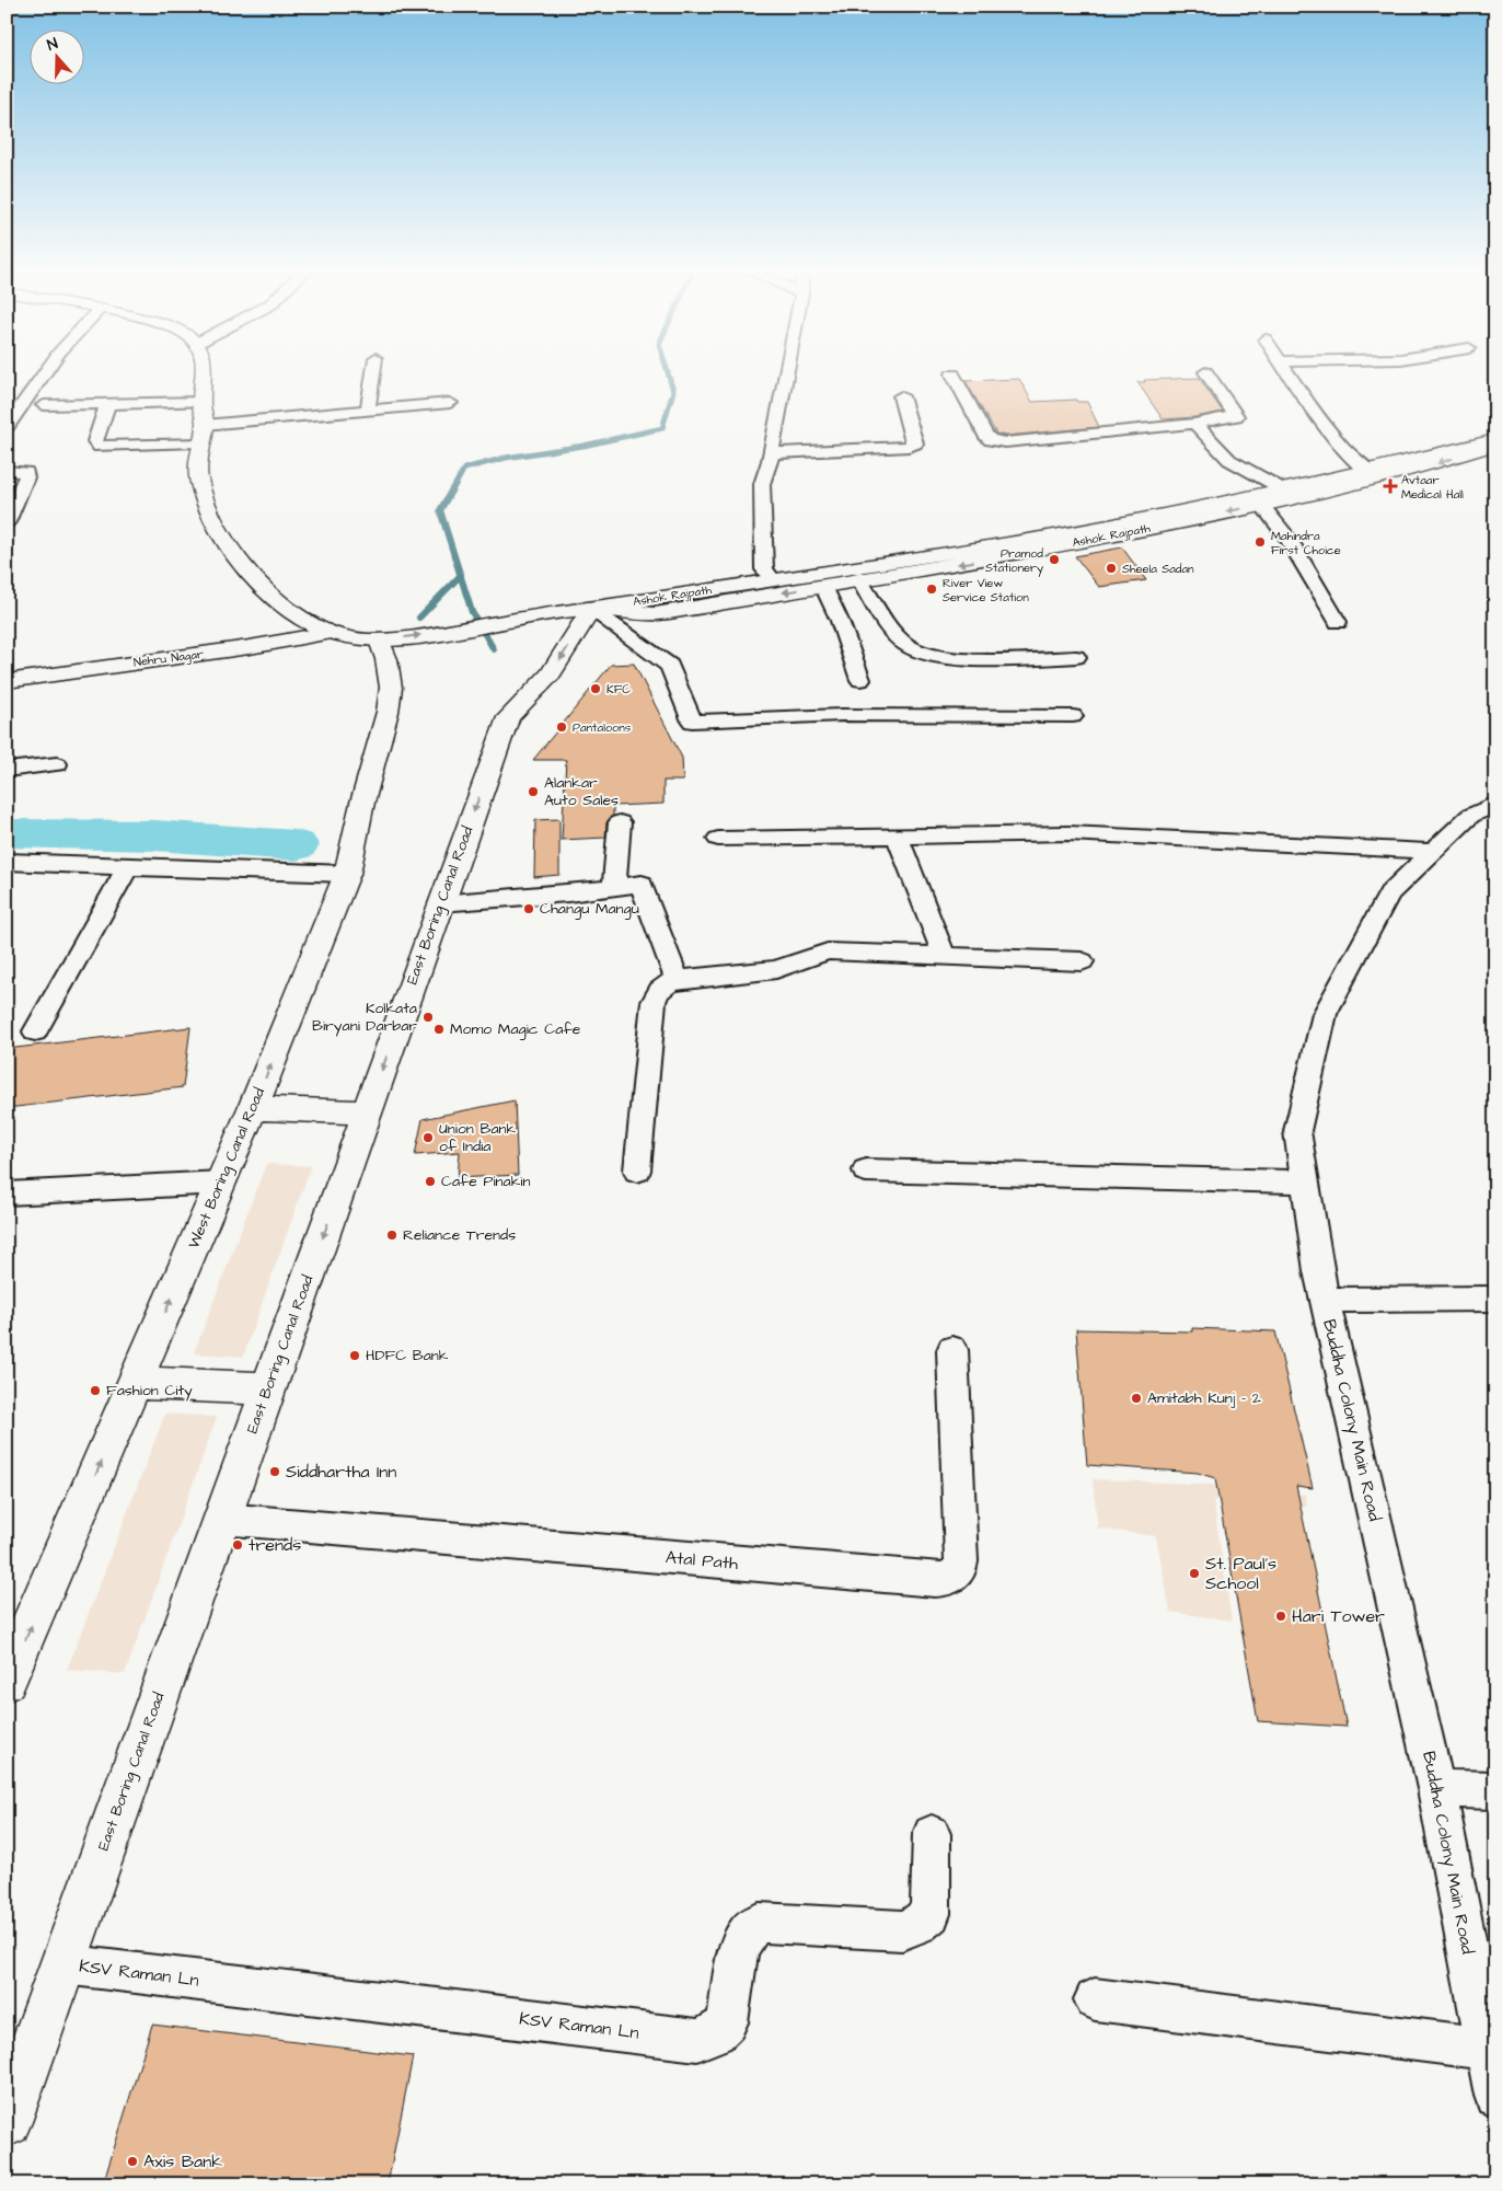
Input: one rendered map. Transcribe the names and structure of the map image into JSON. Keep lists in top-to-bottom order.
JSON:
{
  "streets": {
    "main road": [
      "Ashok Rajpath",
      "Nehru Nagar",
      "East Boring Canal Road",
      "West Boring Canal Road"
    ],
    "street": ["Buddha Colony Main Road", "Atal Path", "KSV Raman Ln"]
  },
  "crossings": [
    ["Ashok Rajpath", "Nehru Nagar"],
    ["Ashok Rajpath", "East Boring Canal Road"],
    ["Ashok Rajpath", "West Boring Canal Road"],
    ["East Boring Canal Road", "Atal Path"],
    ["East Boring Canal Road", "KSV Raman Ln"]
  ],
  "one_way": ["East Boring Canal Road", "West Boring Canal Road"],
  "places": {
    "health": ["Avtaar Medical Hall"],
    "other": [
      "Mahindra First Choice",
      "Pramod Stationery",
      "Sheela Sadan",
      "River View Service Station",
      "KFC",
      "Pantaloons",
      "Alankar Auto Sales",
      "Changu Mangu",
      "Kolkata Biryani Darbar",
      "Momo Magic Cafe",
      "Union Bank of India",
      "Cafe Pinakin",
      "Reliance Trends",
      "HDFC Bank",
      "Fashion City",
      "Amitabh Kunj - 2",
      "Siddhartha Inn",
      "trends",
      "St. Paul's School",
      "Hari Tower",
      "Axis Bank"
    ]
  },
  "north": "top"
}
